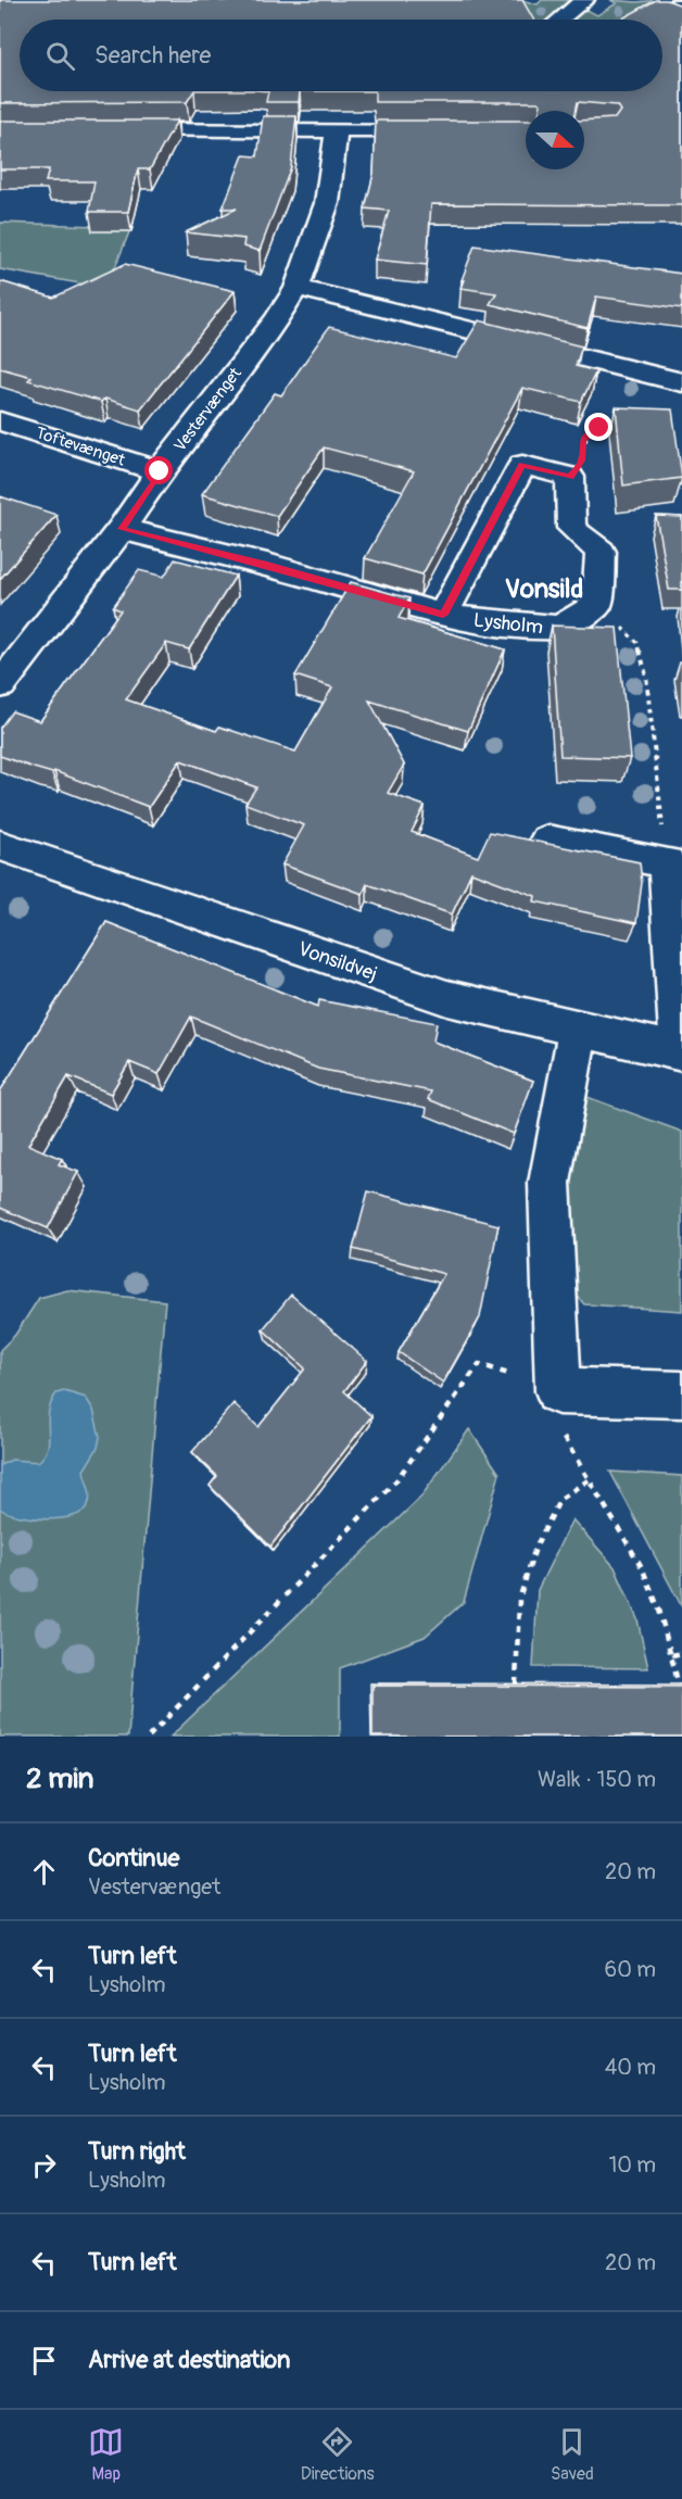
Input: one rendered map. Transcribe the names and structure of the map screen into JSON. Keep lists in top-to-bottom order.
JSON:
{
  "streets": {
    "street": [
      "Vestervænget",
      "Toftevænget",
      "Lysholm",
      "Vonsildvej"
    ]
  },
  "crossings": [
    ["Vestervænget", "Toftevænget"],
    ["Vestervænget", "Lysholm"]
  ],
  "districts": ["Vonsild"],
  "north": "right",
  "page": {
    "search": "Search here",
    "heading": ["2 min", "Walk · 150 m"],
    "list": [
      ["Continue", "Vestervænget", "20 m"],
      ["Turn left", "Lysholm", "60 m"],
      ["Turn left", "Lysholm", "40 m"],
      ["Turn right", "Lysholm", "10 m"],
      ["Turn left", "20 m"],
      "Arrive at destination"
    ],
    "nav": ["Map", "Directions", "Saved"]
  }
}
